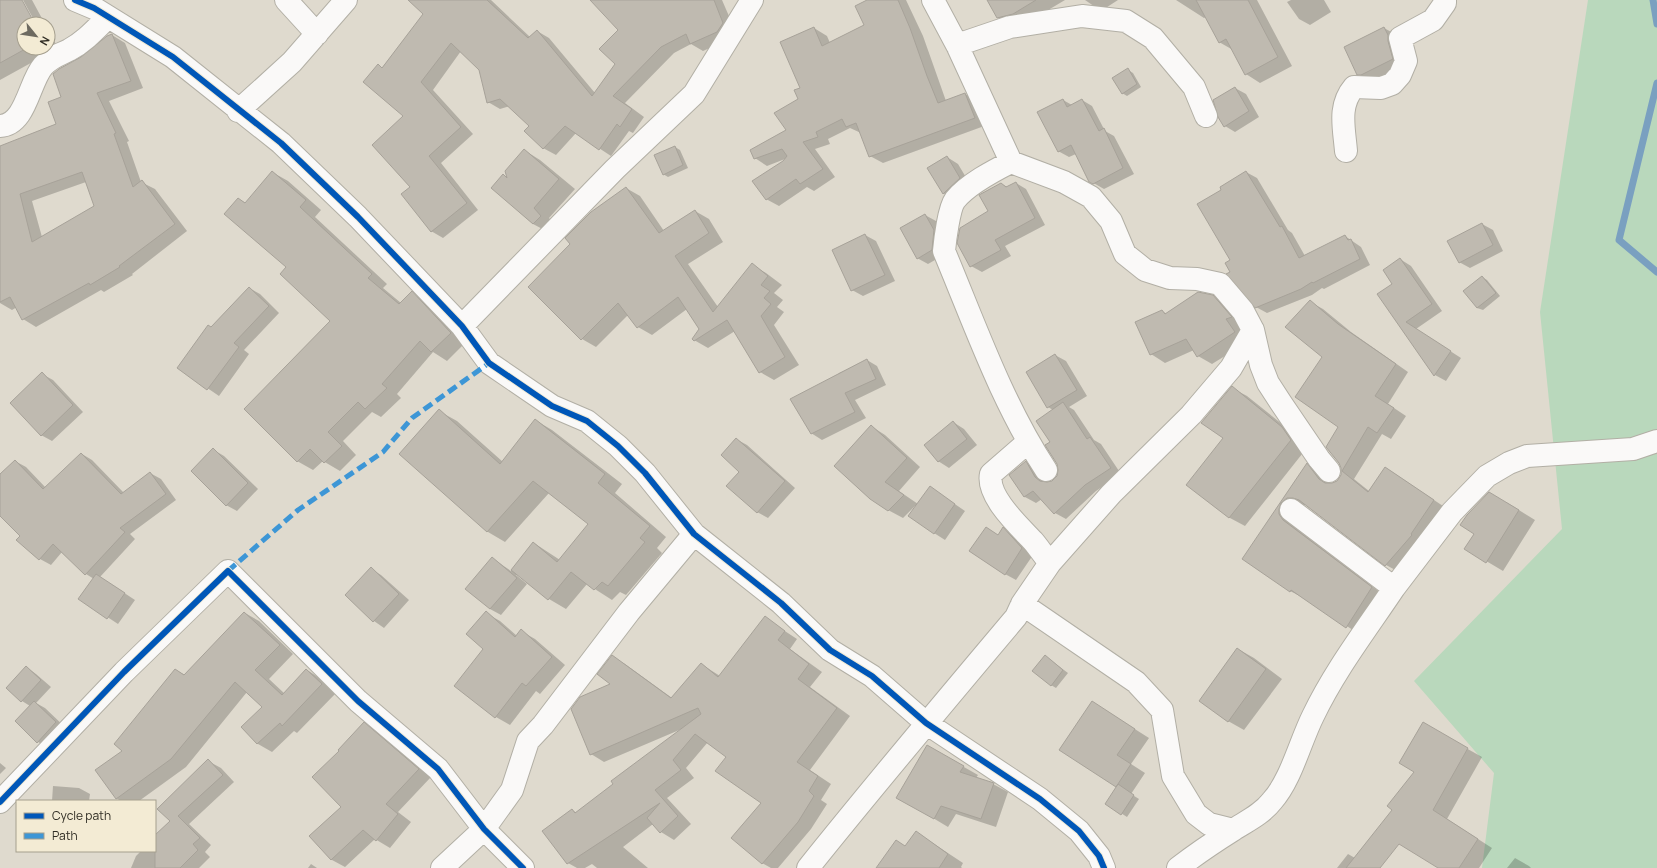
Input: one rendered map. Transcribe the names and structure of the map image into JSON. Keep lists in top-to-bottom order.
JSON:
{
  "legend": ["Cycle path", "Path"],
  "north": "bottom right"
}
